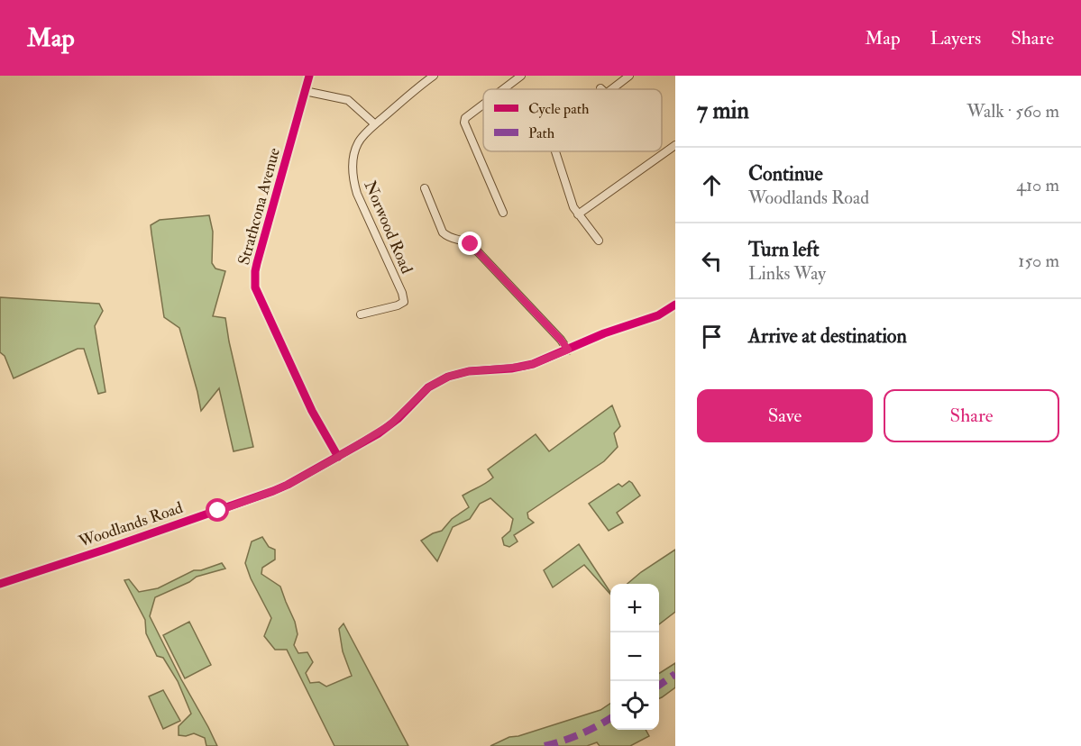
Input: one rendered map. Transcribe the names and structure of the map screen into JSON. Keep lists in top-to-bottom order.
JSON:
{
  "streets": {
    "street": ["Strathcona Avenue", "Norwood Road", "Woodlands Road"]
  },
  "crossings": [
    ["Strathcona Avenue", "Woodlands Road"]
  ],
  "legend": ["Cycle path", "Path"],
  "page": {
    "header": "Map",
    "nav": ["Map", "Layers", "Share"],
    "heading": ["7 min", "Walk · 560 m"],
    "list": [
      ["Continue", "Woodlands Road", "410 m"],
      ["Turn left", "Links Way", "150 m"],
      "Arrive at destination"
    ],
    "buttons": ["Save", "Share"],
    "map_buttons": ["+", "−"]
  }
}
